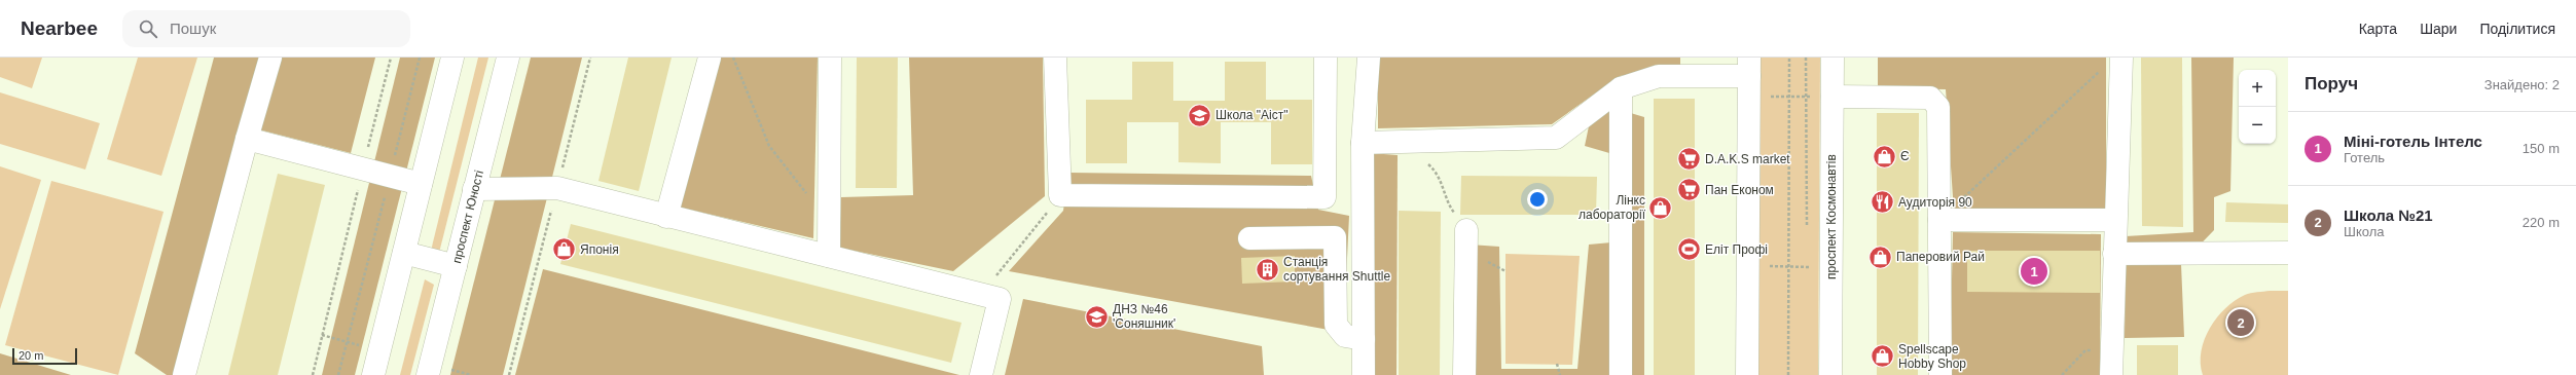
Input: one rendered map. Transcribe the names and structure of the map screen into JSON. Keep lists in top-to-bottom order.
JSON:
{
  "streets": {
    "main road": ["проспект Юності", "проспект Космонавтів"]
  },
  "places": {
    "school or university": ["Школа \"Аіст\"", "ДНЗ №46 'Соняшник'"],
    "shop": [
      "Є",
      "Лінкс лабораторії",
      "Японія",
      "Паперовий Рай",
      "Spellscape Hobby Shop"
    ],
    "supermarket": ["D.A.K.S market", "Пан Економ"],
    "restaurant": ["Аудиторія 90"],
    "sports": ["Еліт Профі"],
    "building": ["Станція сортування Shuttle"]
  },
  "scale_bar": "20 m",
  "page": {
    "header": "Nearbee",
    "search": "Пошук",
    "nav": ["Карта", "Шари", "Поділитися"],
    "heading": ["Поруч", "Знайдено: 2"],
    "map_buttons": ["+", "−"],
    "list": [
      {
        "mark": "1",
        "name": "Міні-готель Інтелс",
        "note": "Готель",
        "value": "150 m"
      },
      {
        "mark": "2",
        "name": "Школа №21",
        "note": "Школа",
        "value": "220 m"
      }
    ],
    "pins": ["1", "2"],
    "scale": "20 m"
  }
}
